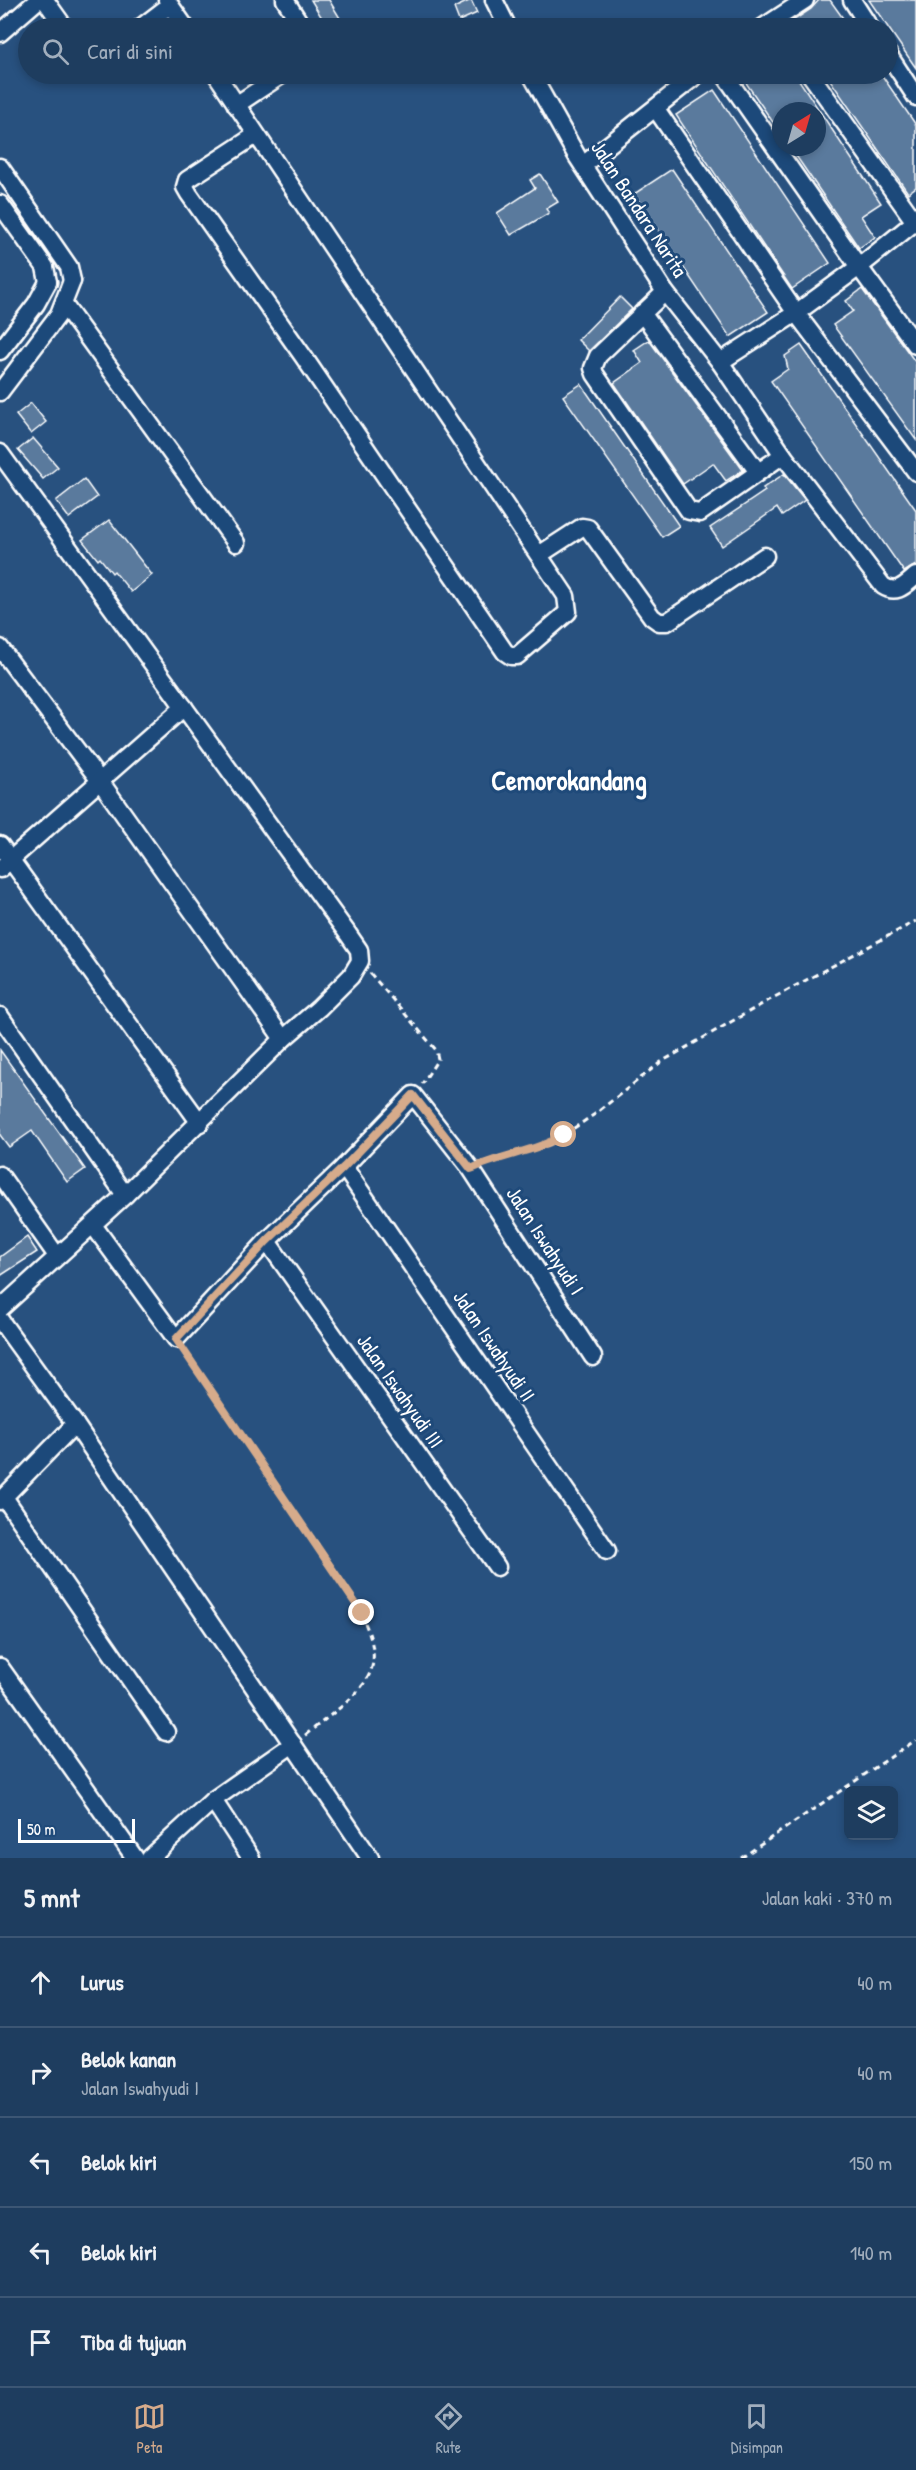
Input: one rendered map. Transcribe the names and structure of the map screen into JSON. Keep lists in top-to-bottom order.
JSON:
{
  "streets": {
    "street": [
      "Jalan Bandara Narita",
      "Jalan Iswahyudi I",
      "Jalan Iswahyudi II",
      "Jalan Iswahyudi III"
    ]
  },
  "districts": ["Cemorokandang"],
  "scale_bar": "50 m",
  "north": "top right",
  "page": {
    "search": "Cari di sini",
    "scale": "50 m",
    "heading": ["5 mnt", "Jalan kaki · 370 m"],
    "list": [
      ["Lurus", "40 m"],
      ["Belok kanan", "Jalan Iswahyudi I", "40 m"],
      ["Belok kiri", "150 m"],
      ["Belok kiri", "140 m"],
      "Tiba di tujuan"
    ],
    "nav": ["Peta", "Rute", "Disimpan"]
  }
}
